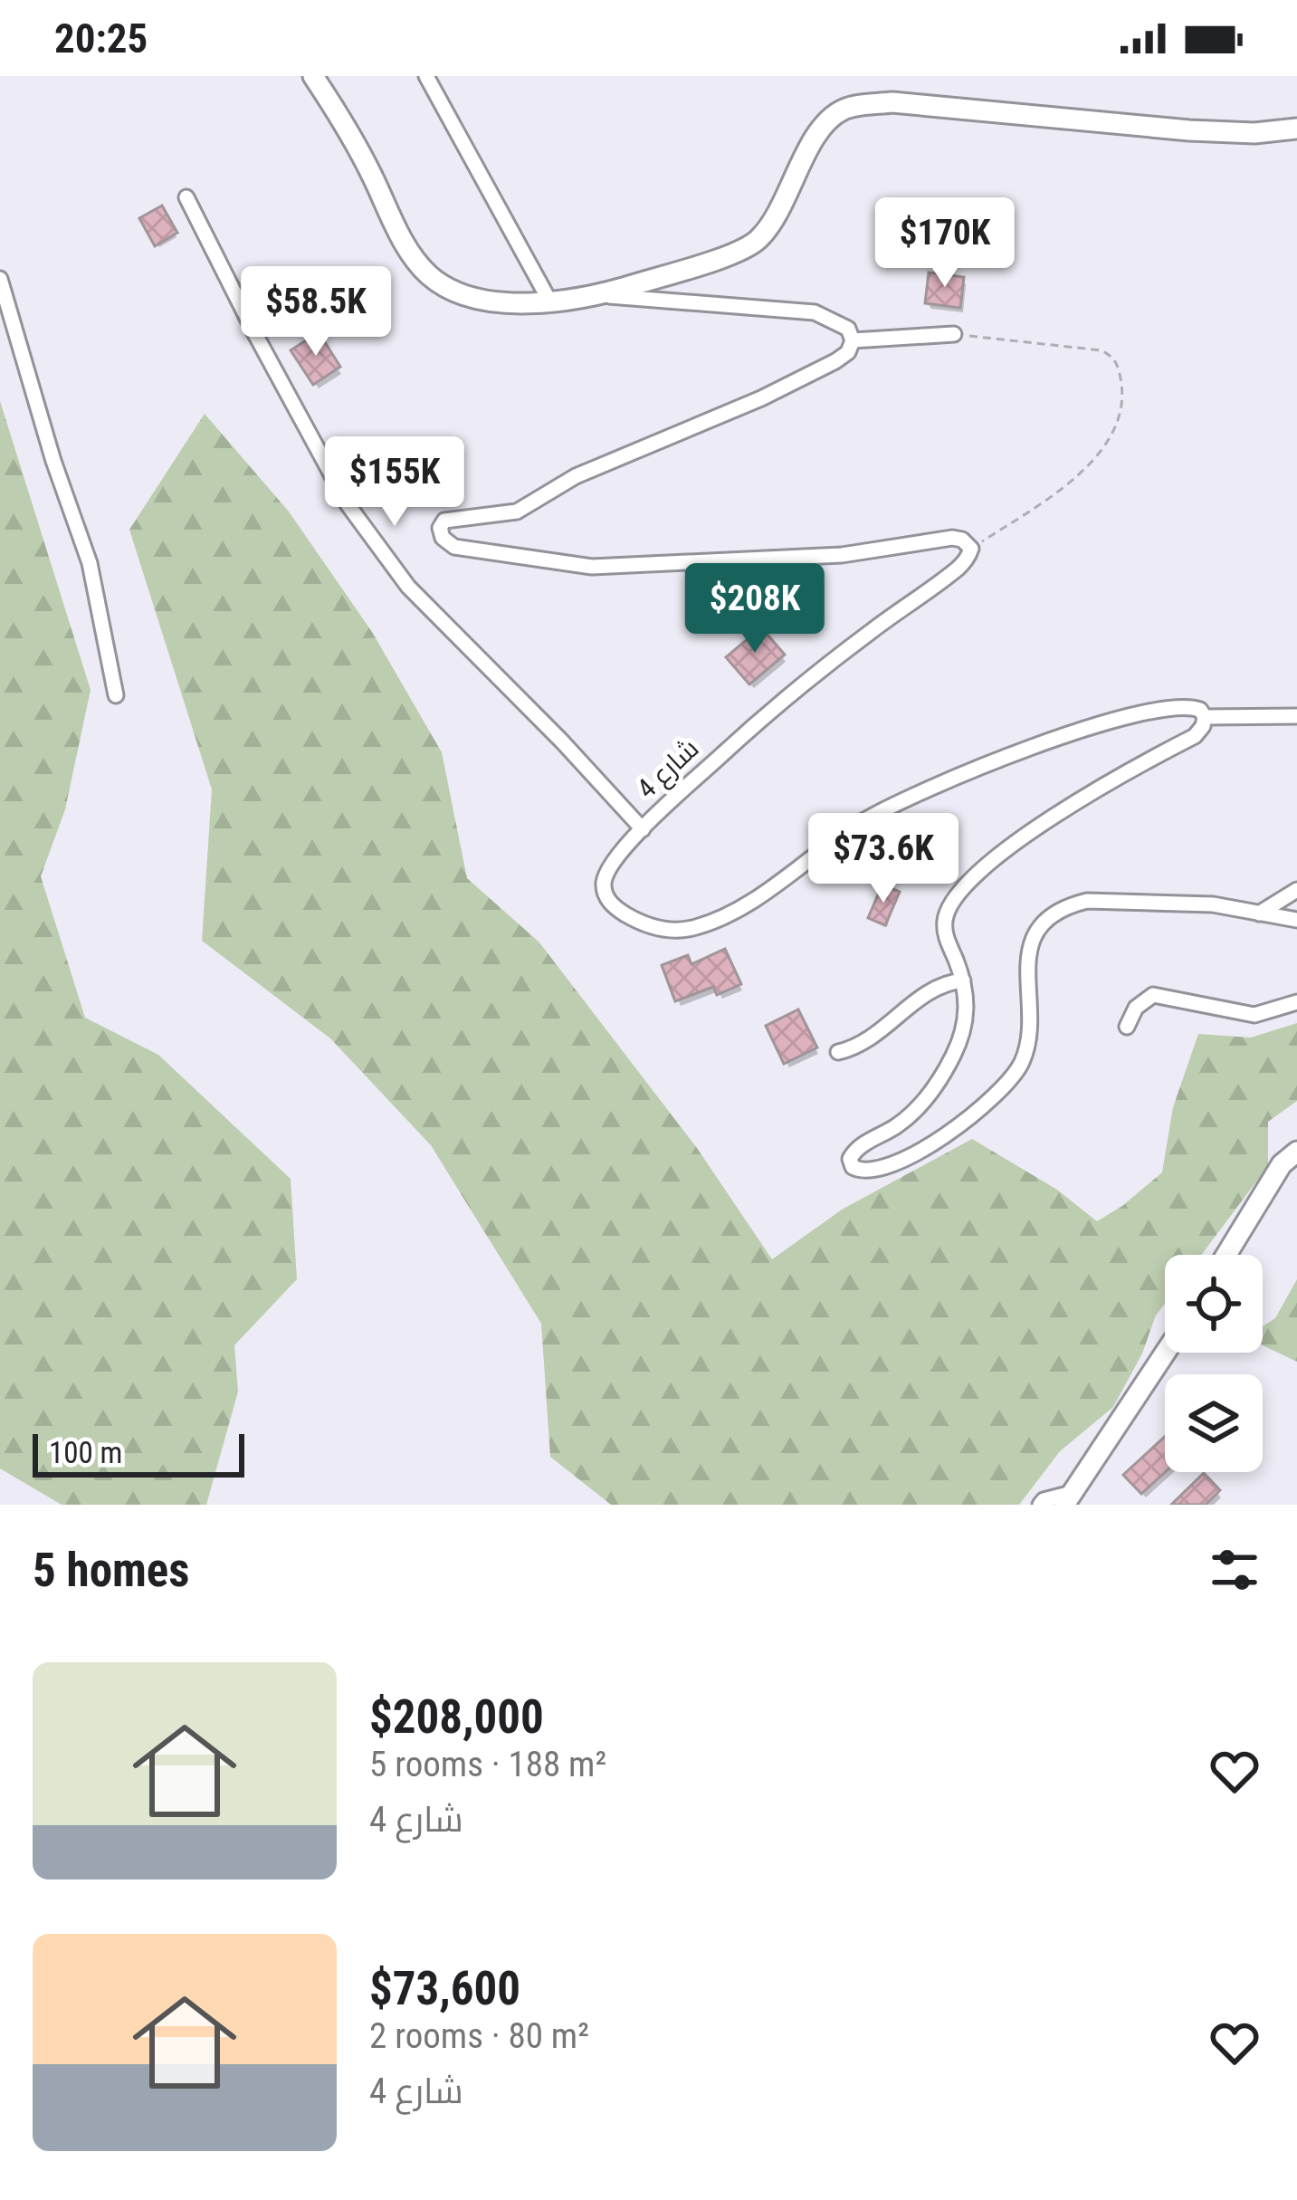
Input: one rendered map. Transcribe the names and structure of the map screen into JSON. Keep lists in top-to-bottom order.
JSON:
{
  "streets": {
    "street": ["شارع 4"]
  },
  "scale_bar": "100 m",
  "page": {
    "status": "20:25",
    "price": [
      "$170K",
      "$58.5K",
      "$155K",
      "$208K",
      "$73.6K"
    ],
    "scale": "100 m",
    "heading": "5 homes",
    "list": [
      {
        "name": "$208,000",
        "note": "5 rooms · 188 m² · شارع 4"
      },
      {
        "name": "$73,600",
        "note": "2 rooms · 80 m² · شارع 4"
      }
    ]
  }
}
